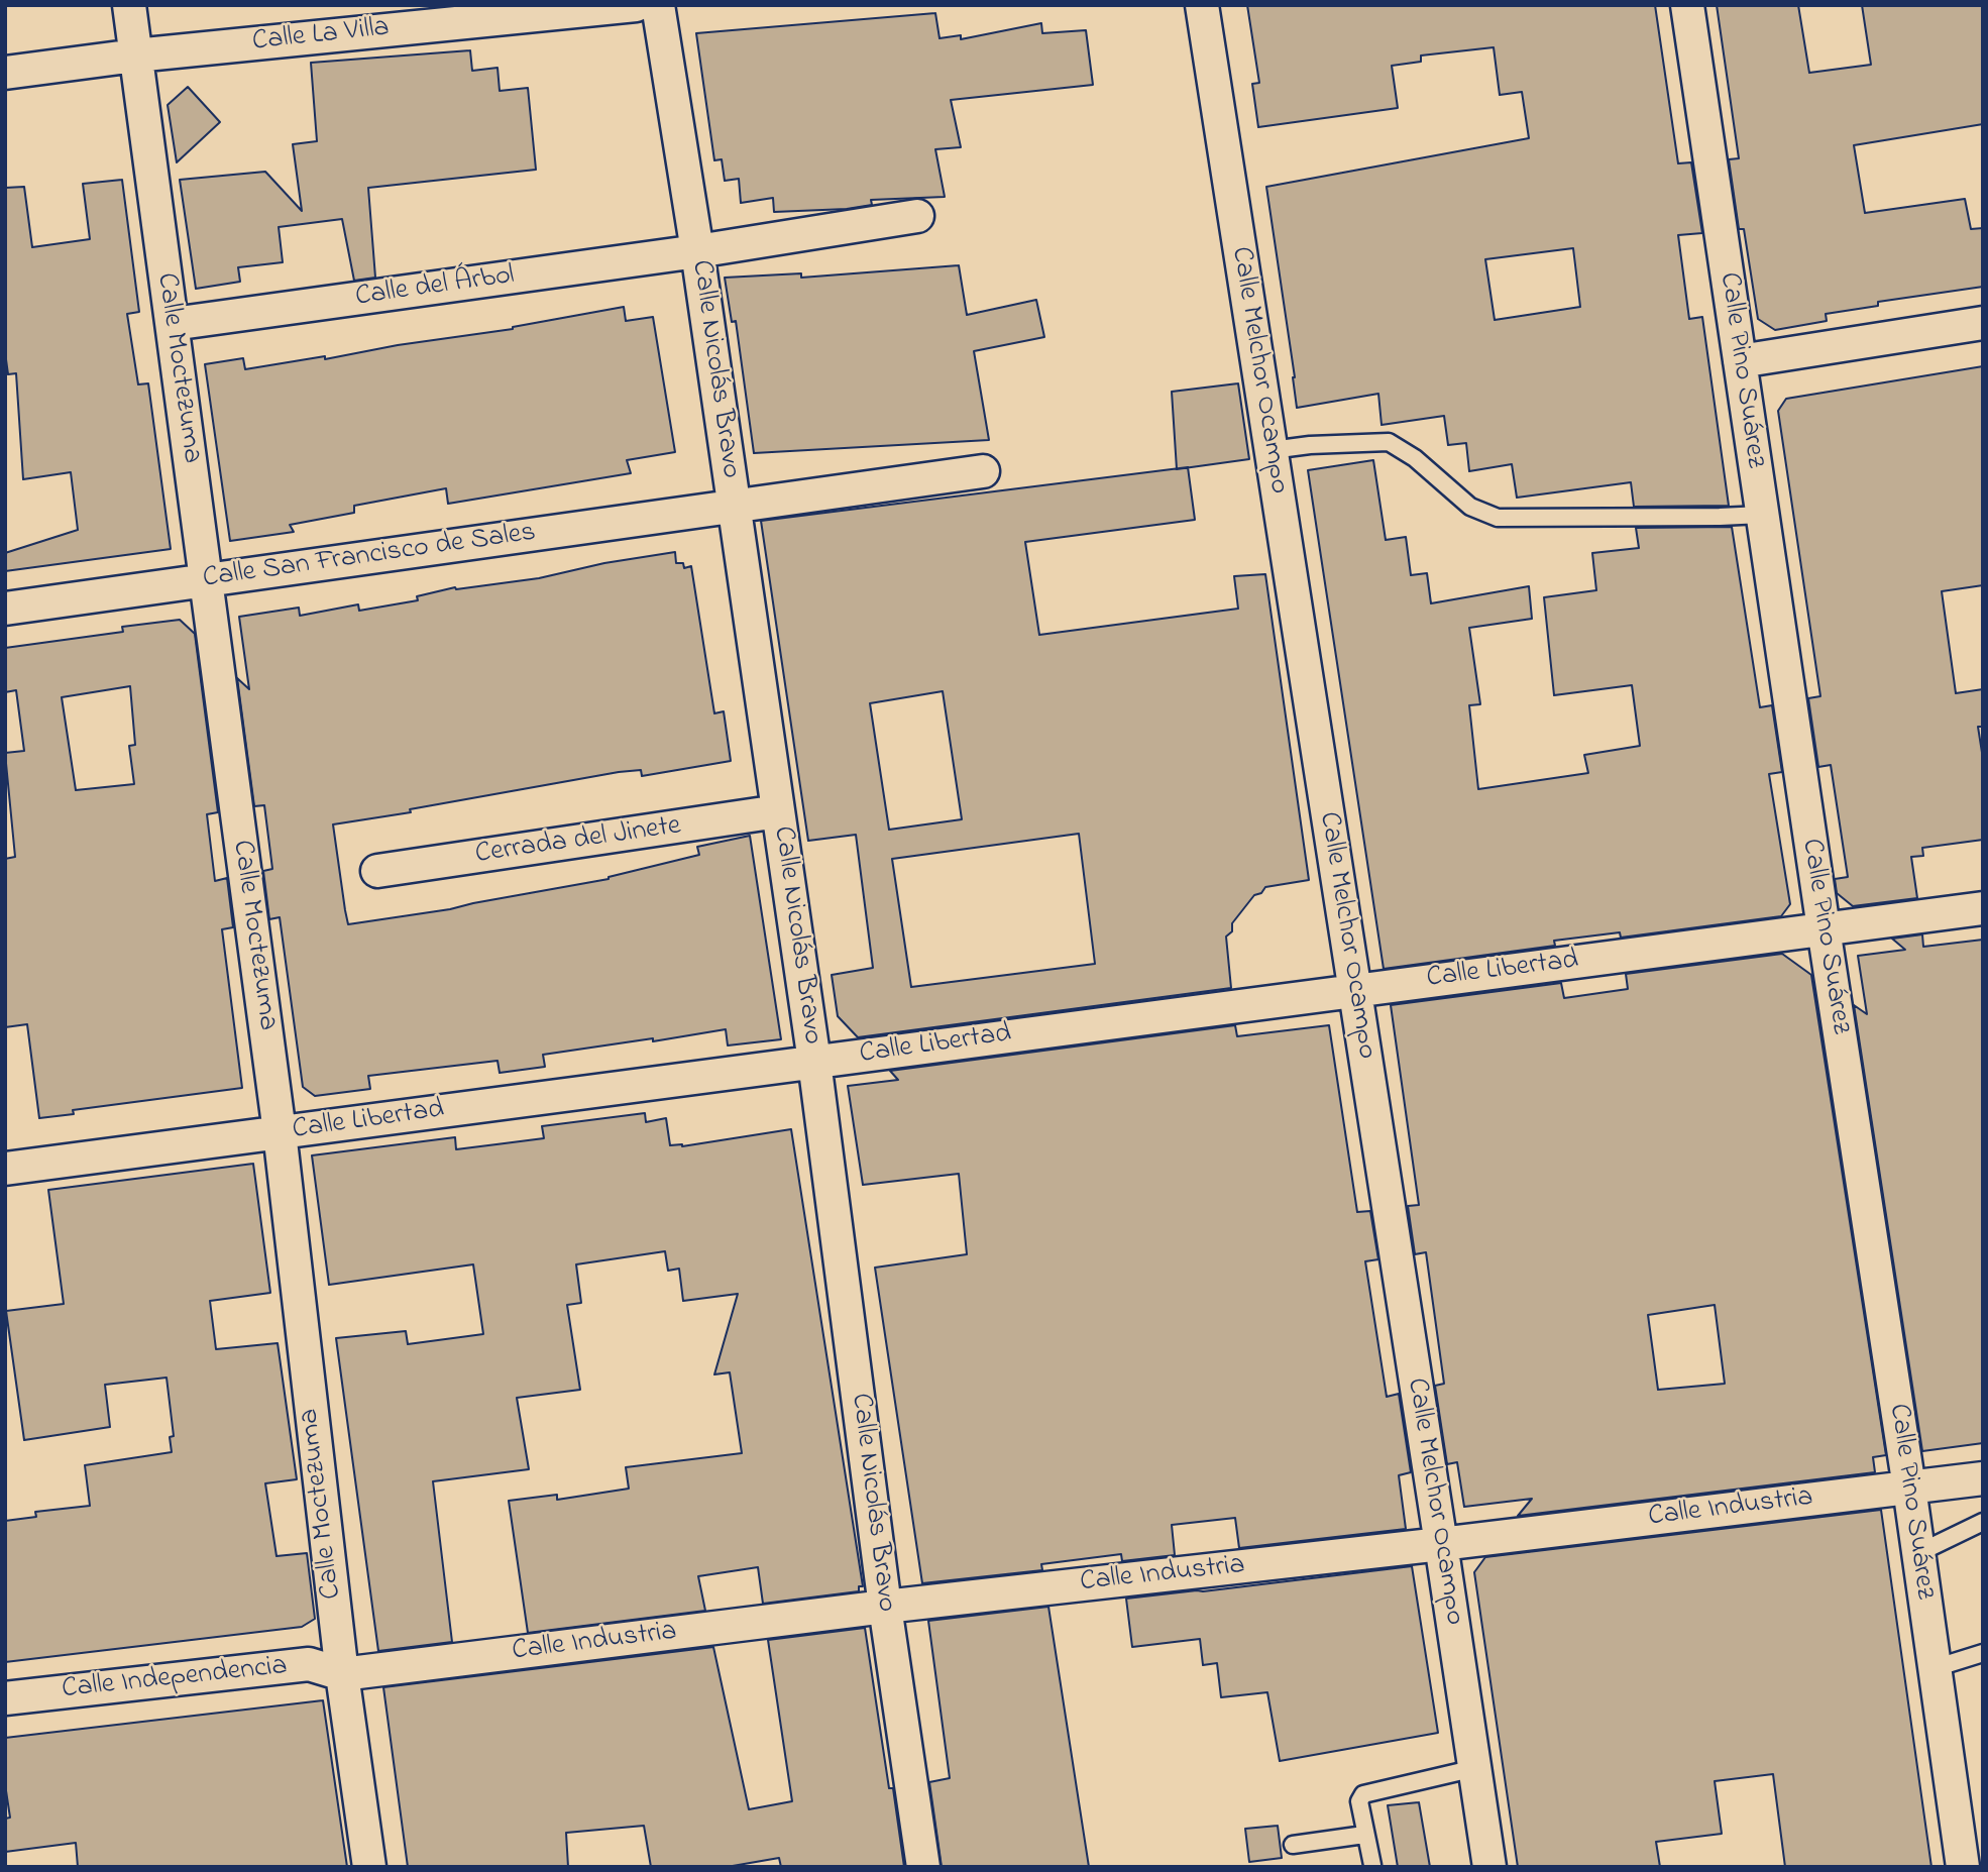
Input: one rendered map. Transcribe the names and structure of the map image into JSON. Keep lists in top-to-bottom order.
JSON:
{
  "streets": {
    "street": [
      "Calle La Villa",
      "Calle del Árbol",
      "Calle Moctezuma",
      "Calle Nicolás Bravo",
      "Calle Melchor Ocampo",
      "Calle Pino Suárez",
      "Calle San Francisco de Sales",
      "Cerrada del Jinete",
      "Calle Libertad",
      "Calle Industria",
      "Calle Independencia"
    ]
  },
  "crossings": [
    ["Calle La Villa", "Calle Moctezuma"],
    ["Calle del Árbol", "Calle Moctezuma"],
    ["Calle del Árbol", "Calle Nicolás Bravo"],
    ["Calle Moctezuma", "Calle San Francisco de Sales"],
    ["Calle Moctezuma", "Calle Libertad"],
    ["Calle Moctezuma", "Calle Industria"],
    ["Calle Moctezuma", "Calle Independencia"],
    ["Calle Nicolás Bravo", "Calle San Francisco de Sales"],
    ["Calle Nicolás Bravo", "Cerrada del Jinete"],
    ["Calle Nicolás Bravo", "Calle Libertad"],
    ["Calle Nicolás Bravo", "Calle Industria"],
    ["Calle Melchor Ocampo", "Calle Libertad"],
    ["Calle Melchor Ocampo", "Calle Industria"],
    ["Calle Pino Suárez", "Calle Libertad"],
    ["Calle Pino Suárez", "Calle Industria"],
    ["Calle Industria", "Calle Independencia"]
  ]
}
